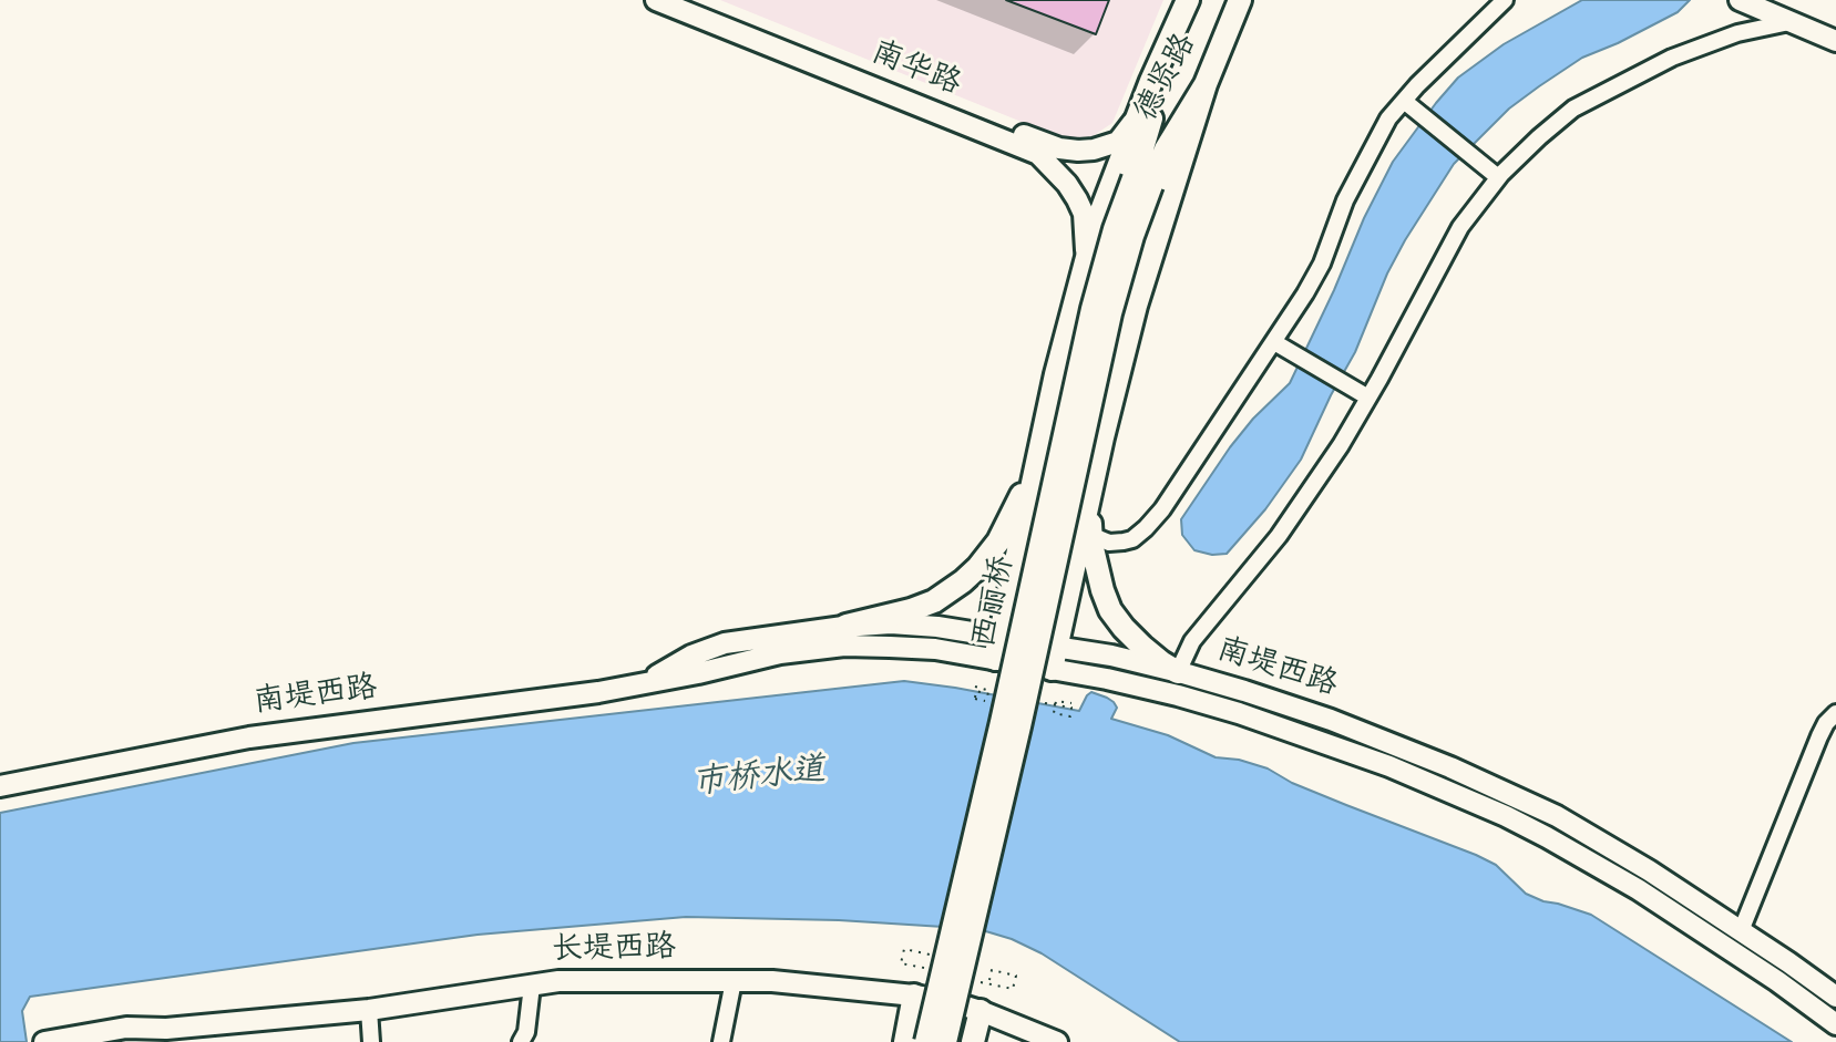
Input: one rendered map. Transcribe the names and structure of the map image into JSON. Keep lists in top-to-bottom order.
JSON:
{
  "streets": {
    "main road": ["德贤路", "西丽桥"],
    "street": ["南华路", "南堤西路", "长堤西路"]
  },
  "crossings": [
    ["德贤路", "西丽桥"]
  ],
  "water": ["市桥水道"]
}
